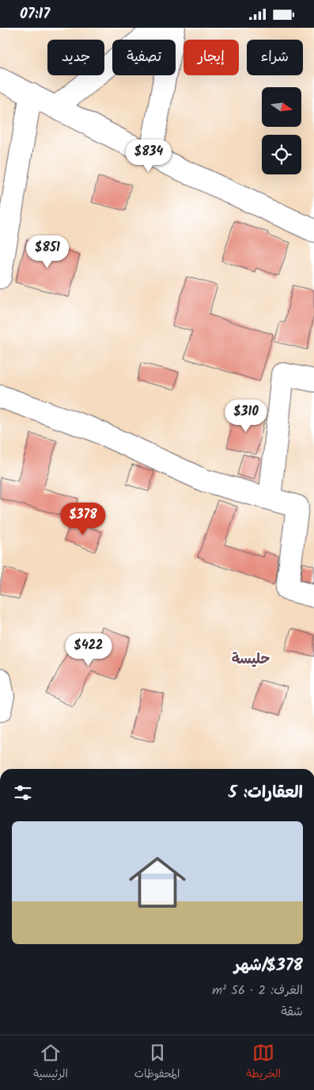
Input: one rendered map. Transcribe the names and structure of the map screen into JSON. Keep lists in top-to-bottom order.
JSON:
{
  "districts": ["حليسة"],
  "north": "right",
  "page": {
    "status": "07:17",
    "chip": [
      "شراء",
      "إيجار",
      "تصفية",
      "جديد"
    ],
    "price": [
      "$834",
      "$851",
      "$310",
      "$378",
      "$422"
    ],
    "heading": "العقارات: 5",
    "list": [
      {
        "name": "$378/شهر",
        "note": "الغرف: 2 · 56 m² · شقة"
      }
    ],
    "tabs": ["الخريطة", "المحفوظات", "الرئيسية"]
  }
}
